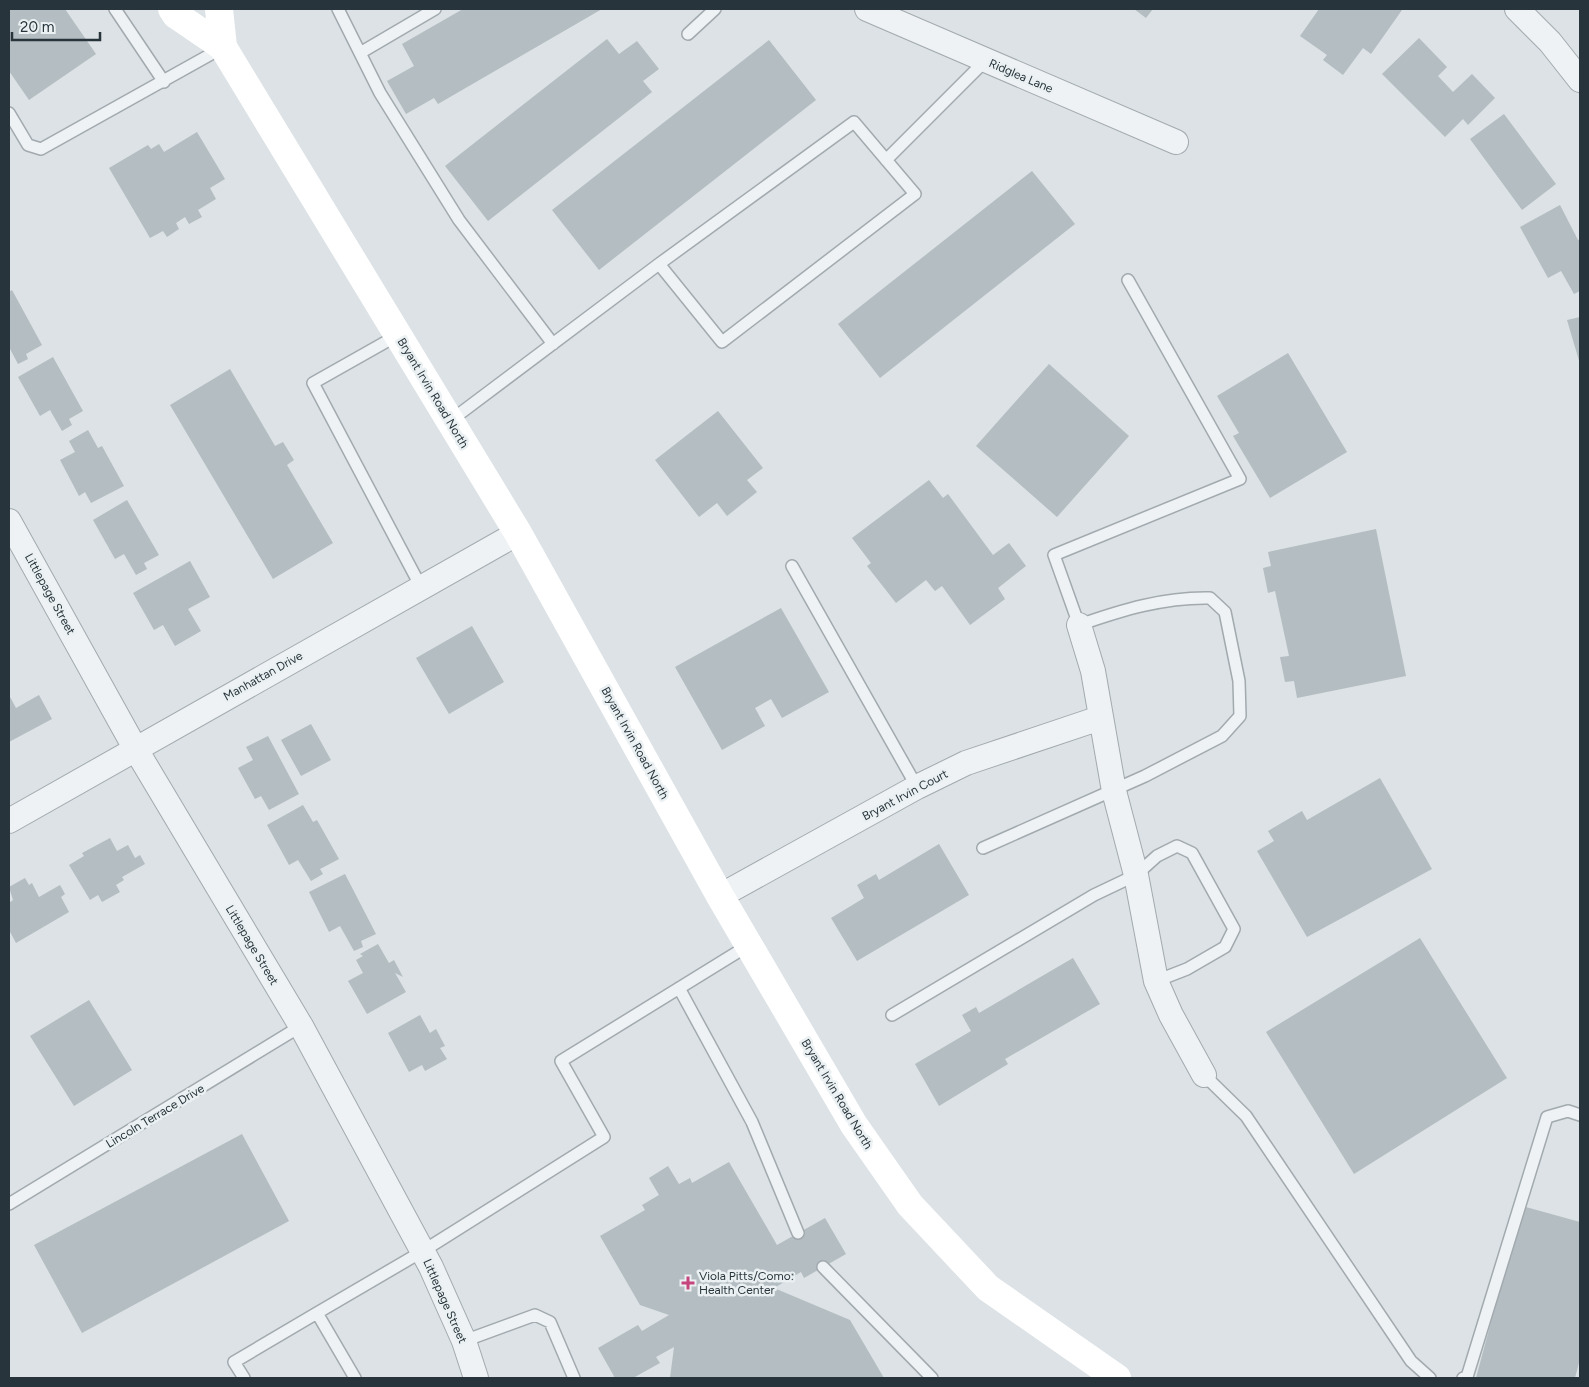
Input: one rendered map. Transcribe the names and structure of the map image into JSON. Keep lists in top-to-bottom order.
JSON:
{
  "streets": {
    "main road": ["Bryant Irvin Road North"],
    "street": [
      "Ridglea Lane",
      "Littlepage Street",
      "Manhattan Drive",
      "Bryant Irvin Court"
    ],
    "lane": ["Lincoln Terrace Drive"]
  },
  "crossings": [
    ["Bryant Irvin Road North", "Manhattan Drive"],
    ["Bryant Irvin Road North", "Bryant Irvin Court"],
    ["Littlepage Street", "Manhattan Drive"],
    ["Littlepage Street", "Lincoln Terrace Drive"]
  ],
  "places": {
    "health": ["Viola Pitts/Como: Health Center"]
  },
  "scale_bar": "20 m"
}
